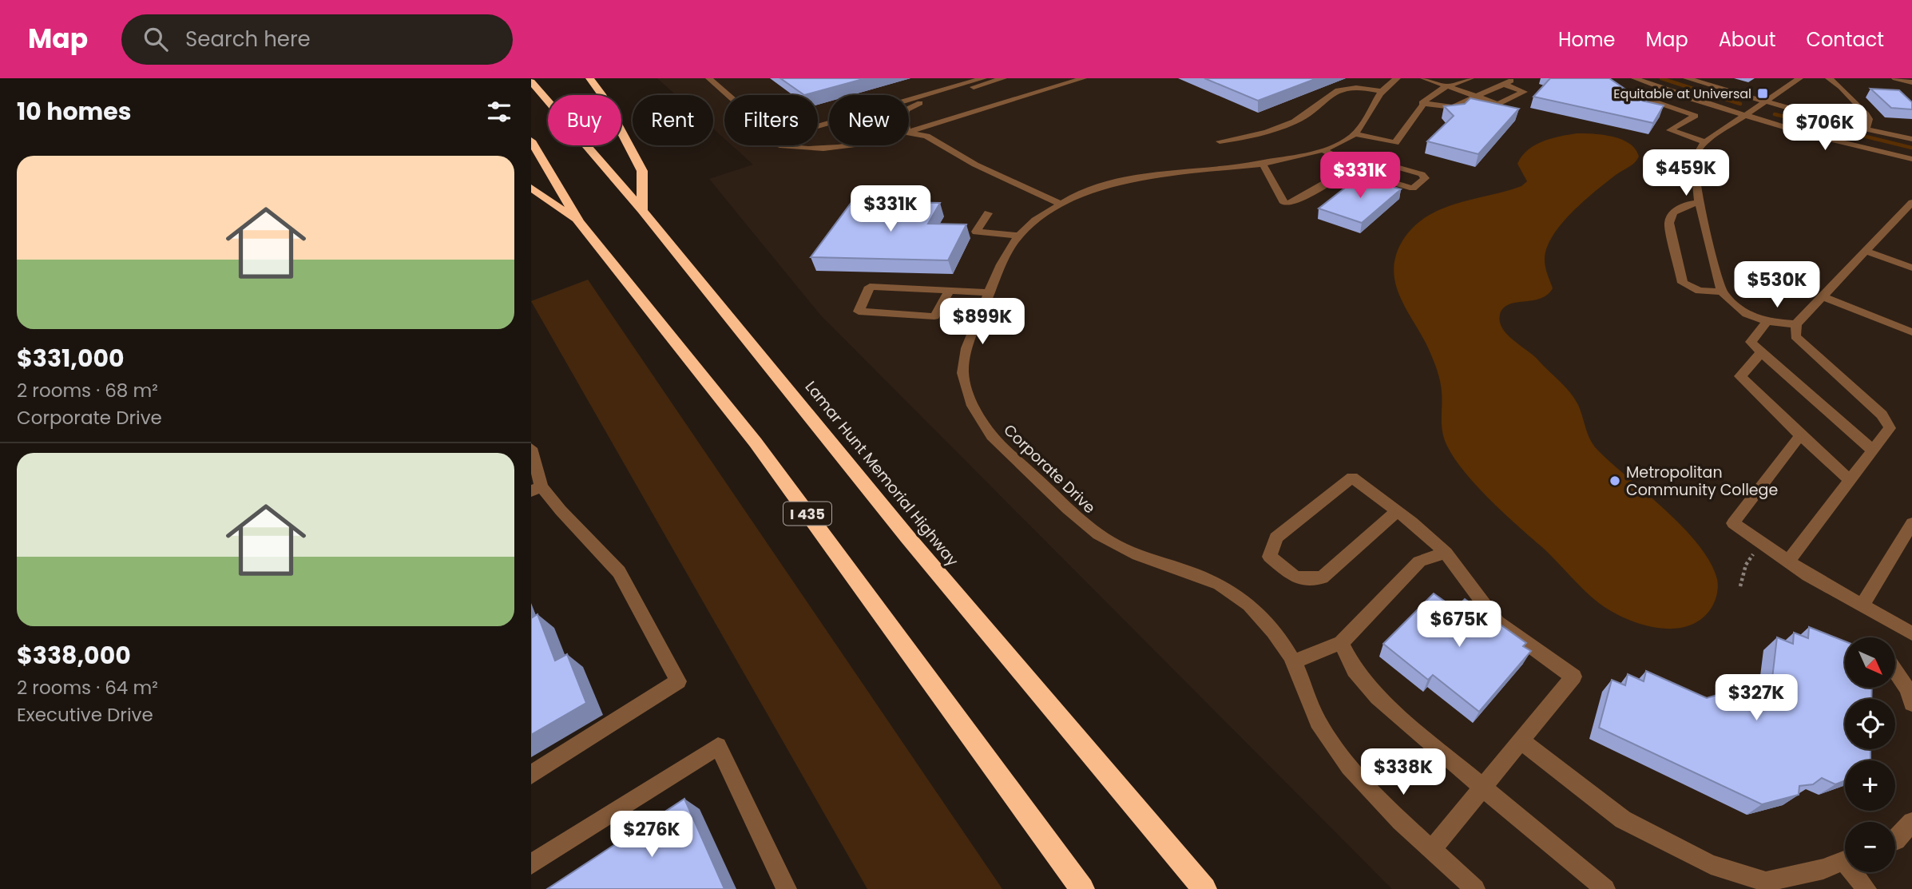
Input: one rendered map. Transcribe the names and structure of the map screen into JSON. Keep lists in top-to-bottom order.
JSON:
{
  "streets": {
    "highway": ["Lamar Hunt Memorial Highway", "I 435"],
    "street": ["Corporate Drive"]
  },
  "places": {
    "transit": ["Equitable at Universal"],
    "other": ["Metropolitan Community College"]
  },
  "north": "bottom right",
  "page": {
    "header": "Map",
    "search": "Search here",
    "nav": [
      "Home",
      "Map",
      "About",
      "Contact"
    ],
    "heading": "10 homes",
    "chip": [
      "Buy",
      "Rent",
      "Filters",
      "New"
    ],
    "price": [
      "$706K",
      "$459K",
      "$331K",
      "$331K",
      "$530K",
      "$899K",
      "$675K",
      "$327K",
      "$338K",
      "$276K"
    ],
    "list": [
      {
        "name": "$331,000",
        "note": "2 rooms · 68 m² · Corporate Drive"
      },
      {
        "name": "$338,000",
        "note": "2 rooms · 64 m² · Executive Drive"
      }
    ],
    "map_buttons": ["+", "−"]
  }
}
